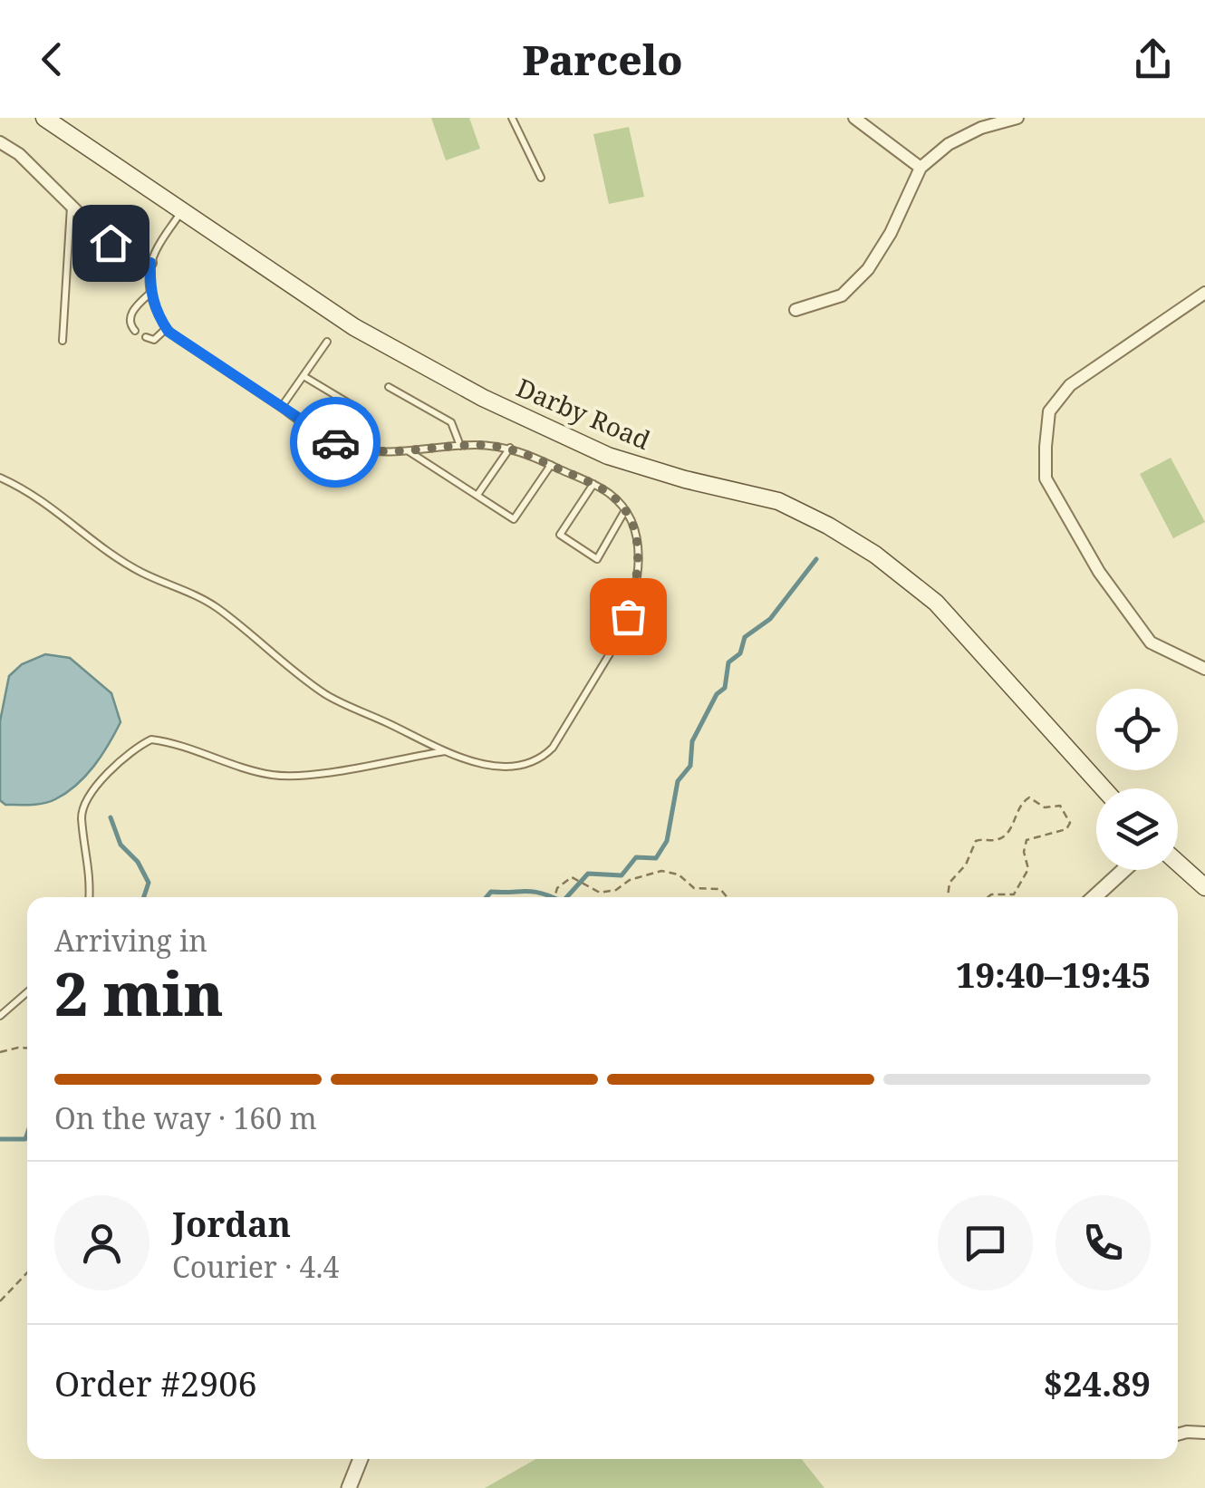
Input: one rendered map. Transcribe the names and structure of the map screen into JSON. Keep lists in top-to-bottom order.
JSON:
{
  "streets": {
    "main road": ["Darby Road"]
  },
  "page": {
    "header": "Parcelo",
    "heading": ["2 min", "Arriving in", "19:40–19:45"],
    "panel": [
      "Jordan",
      "Courier · 4.4",
      "Order #2906",
      "$24.89"
    ],
    "bar": "On the way · 160 m"
  }
}
